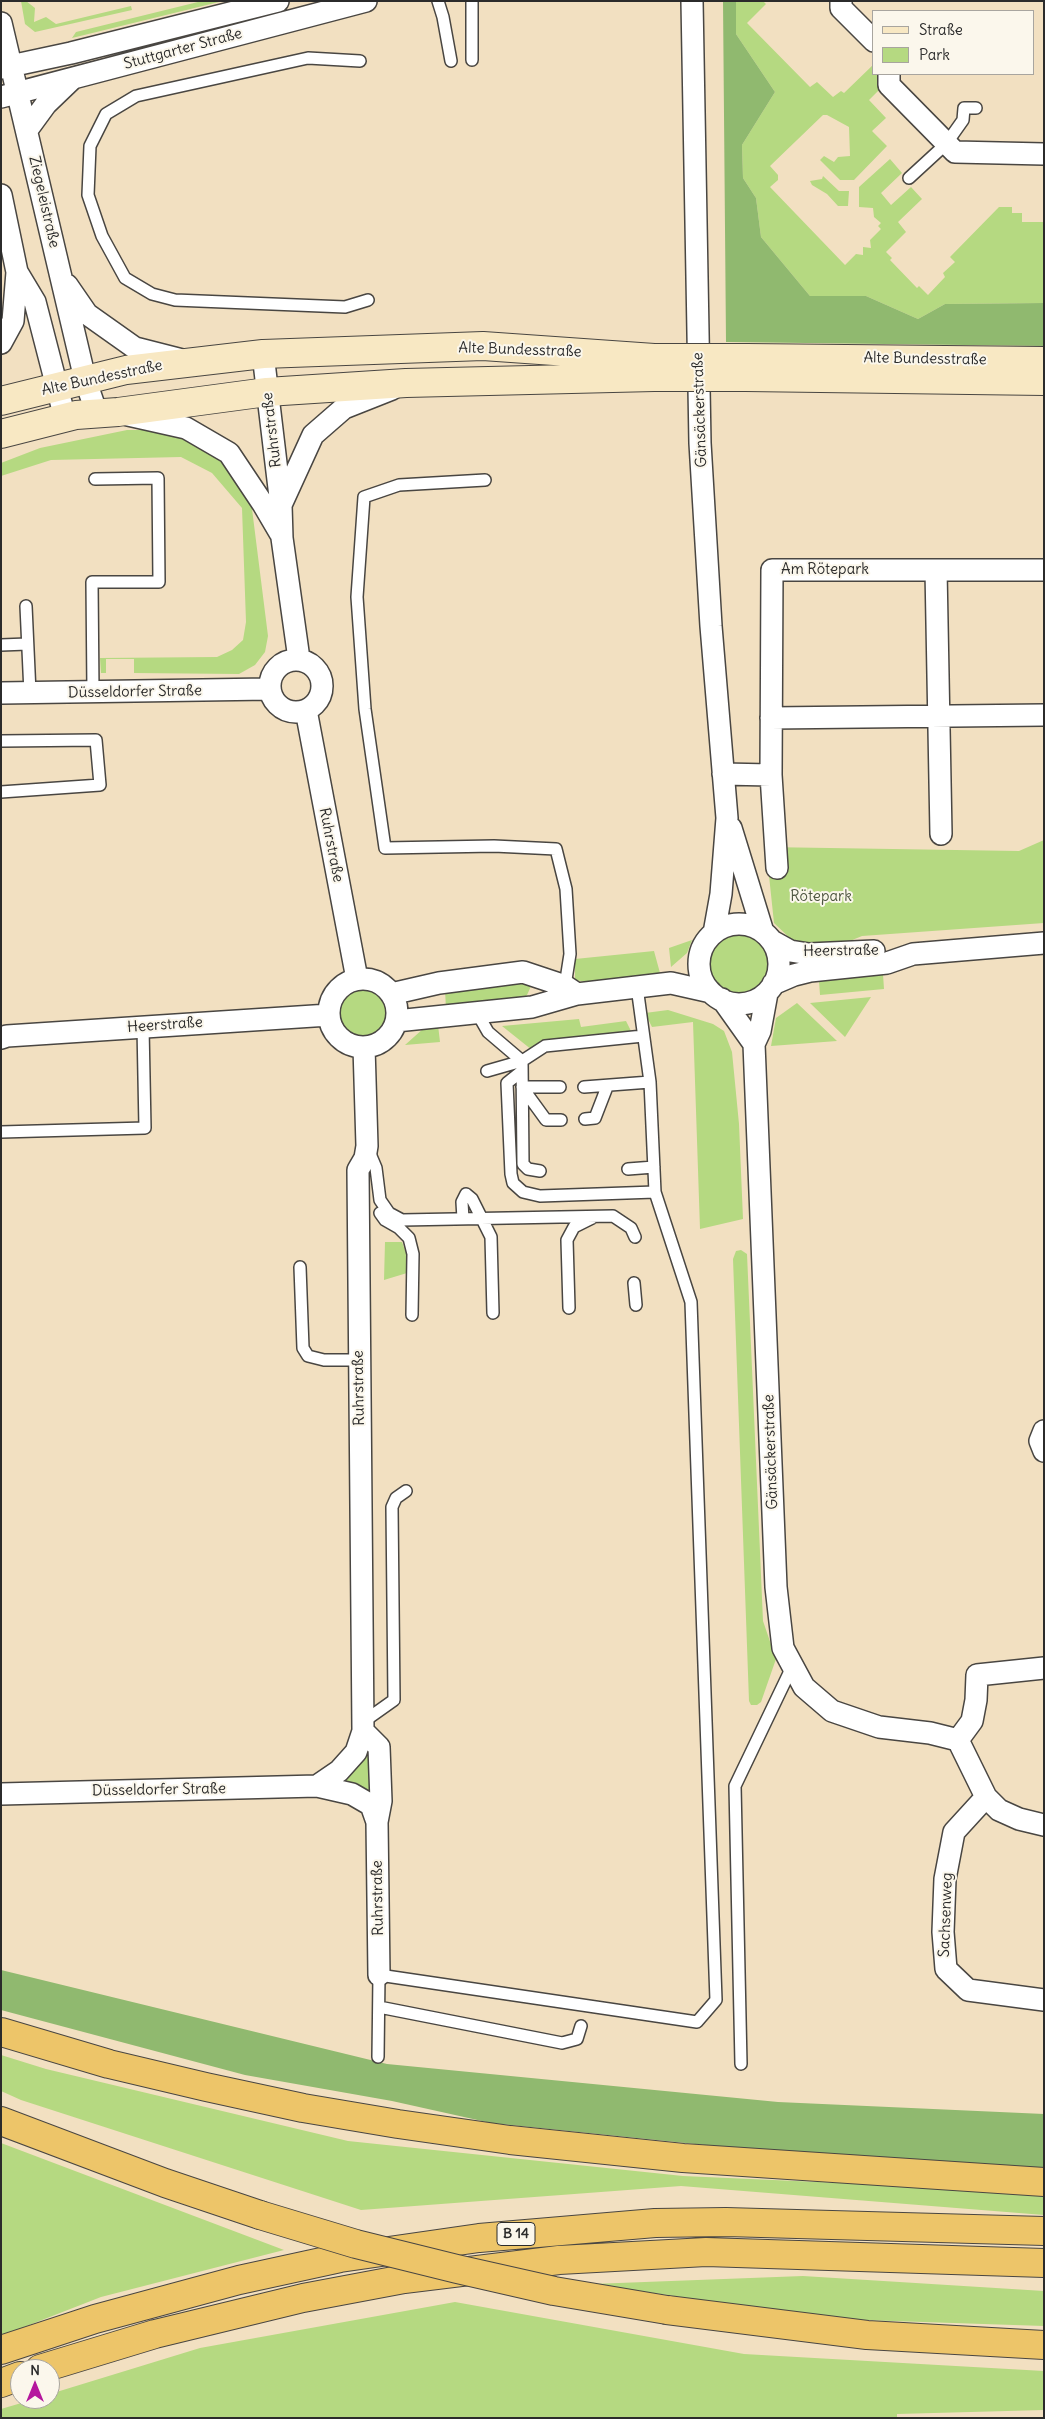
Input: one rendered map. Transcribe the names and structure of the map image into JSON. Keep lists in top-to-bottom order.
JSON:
{
  "streets": {
    "highway": ["B 14"],
    "main road": ["Alte Bundesstraße"],
    "street": [
      "Stuttgarter Straße",
      "Ziegeleistraße",
      "Gänsäckerstraße",
      "Ruhrstraße",
      "Am Rötepark",
      "Düsseldorfer Straße",
      "Heerstraße",
      "Sachsenweg"
    ]
  },
  "crossings": [
    ["Stuttgarter Straße", "Ziegeleistraße"],
    ["Ziegeleistraße", "Alte Bundesstraße"],
    ["Ziegeleistraße", "Ruhrstraße"],
    ["Alte Bundesstraße", "Ruhrstraße"],
    ["Gänsäckerstraße", "Heerstraße"],
    ["Ruhrstraße", "Düsseldorfer Straße"],
    ["Ruhrstraße", "Heerstraße"]
  ],
  "parks": ["Rötepark"],
  "legend": ["Straße", "Park"],
  "north": "top"
}
